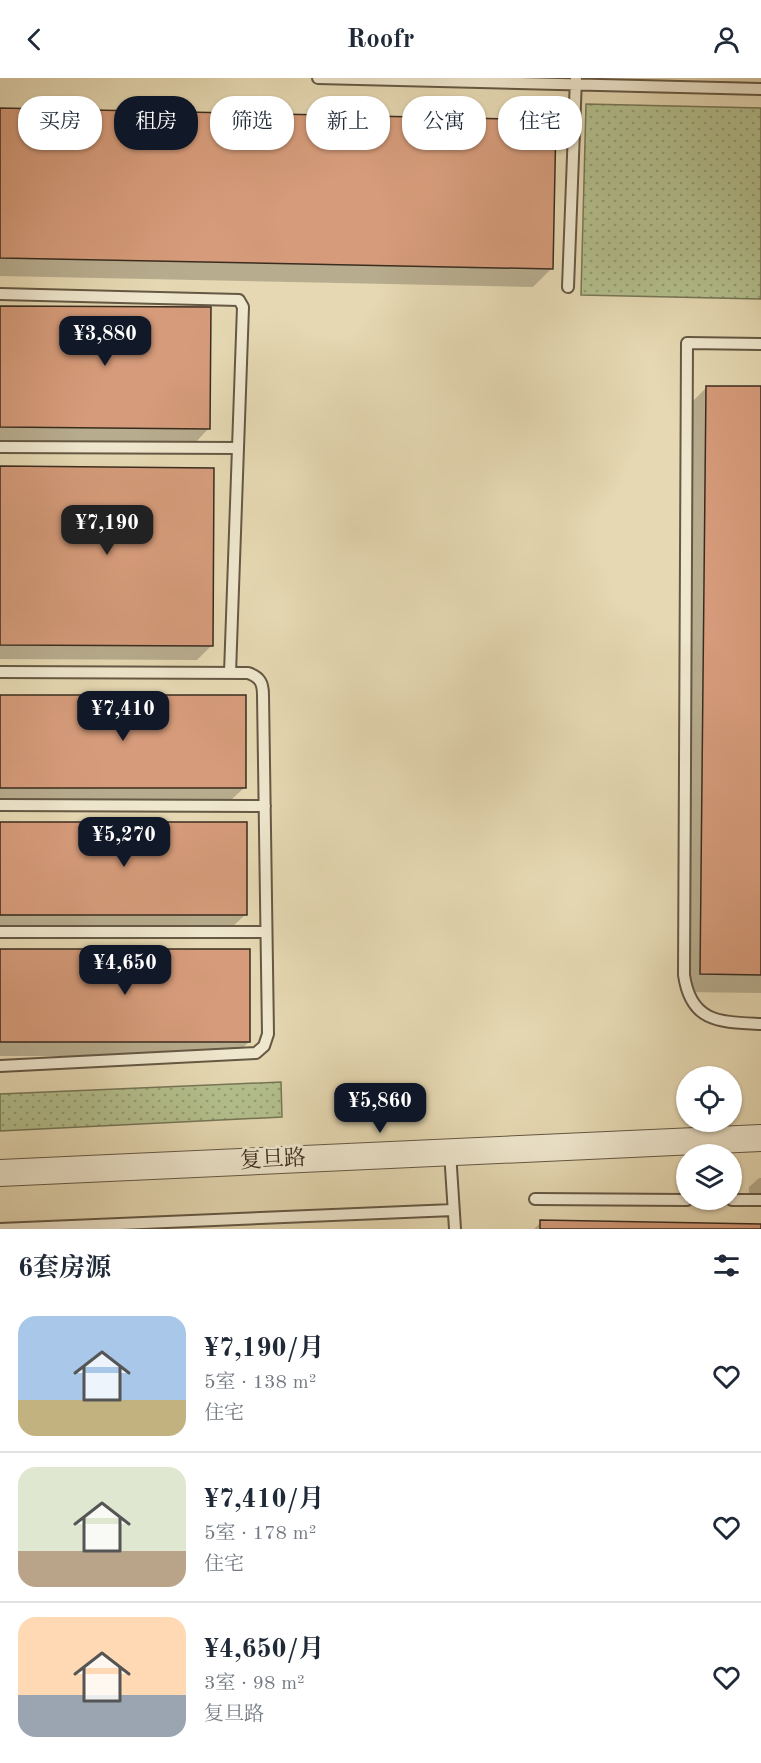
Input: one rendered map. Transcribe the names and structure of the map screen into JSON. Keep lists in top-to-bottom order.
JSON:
{
  "streets": {
    "street": ["复旦路"]
  },
  "page": {
    "header": "Roofr",
    "chip": [
      "买房",
      "租房",
      "筛选",
      "新上",
      "公寓",
      "住宅"
    ],
    "price": [
      "¥3,880",
      "¥7,190",
      "¥7,410",
      "¥5,270",
      "¥4,650",
      "¥5,860"
    ],
    "heading": "6套房源",
    "list": [
      {
        "name": "¥7,190/月",
        "note": "5室 · 138 m² · 住宅"
      },
      {
        "name": "¥7,410/月",
        "note": "5室 · 178 m² · 住宅"
      },
      {
        "name": "¥4,650/月",
        "note": "3室 · 98 m² · 复旦路"
      }
    ]
  }
}
